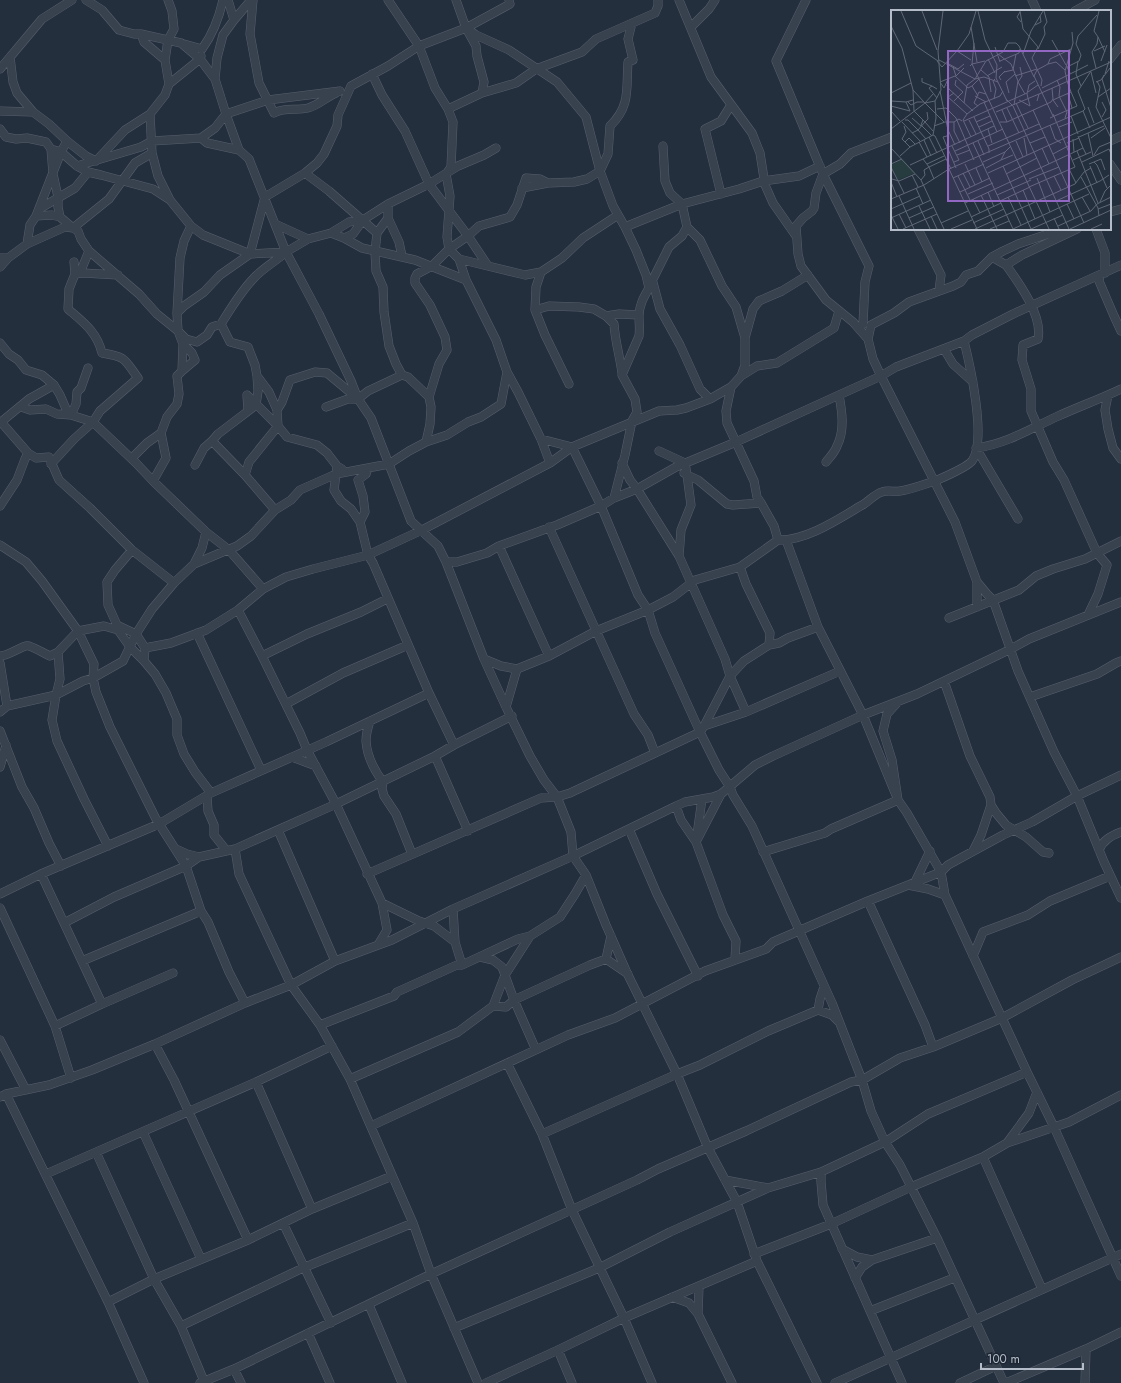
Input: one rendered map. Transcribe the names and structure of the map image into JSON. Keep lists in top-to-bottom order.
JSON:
{
  "scale_bar": "100 m"
}
